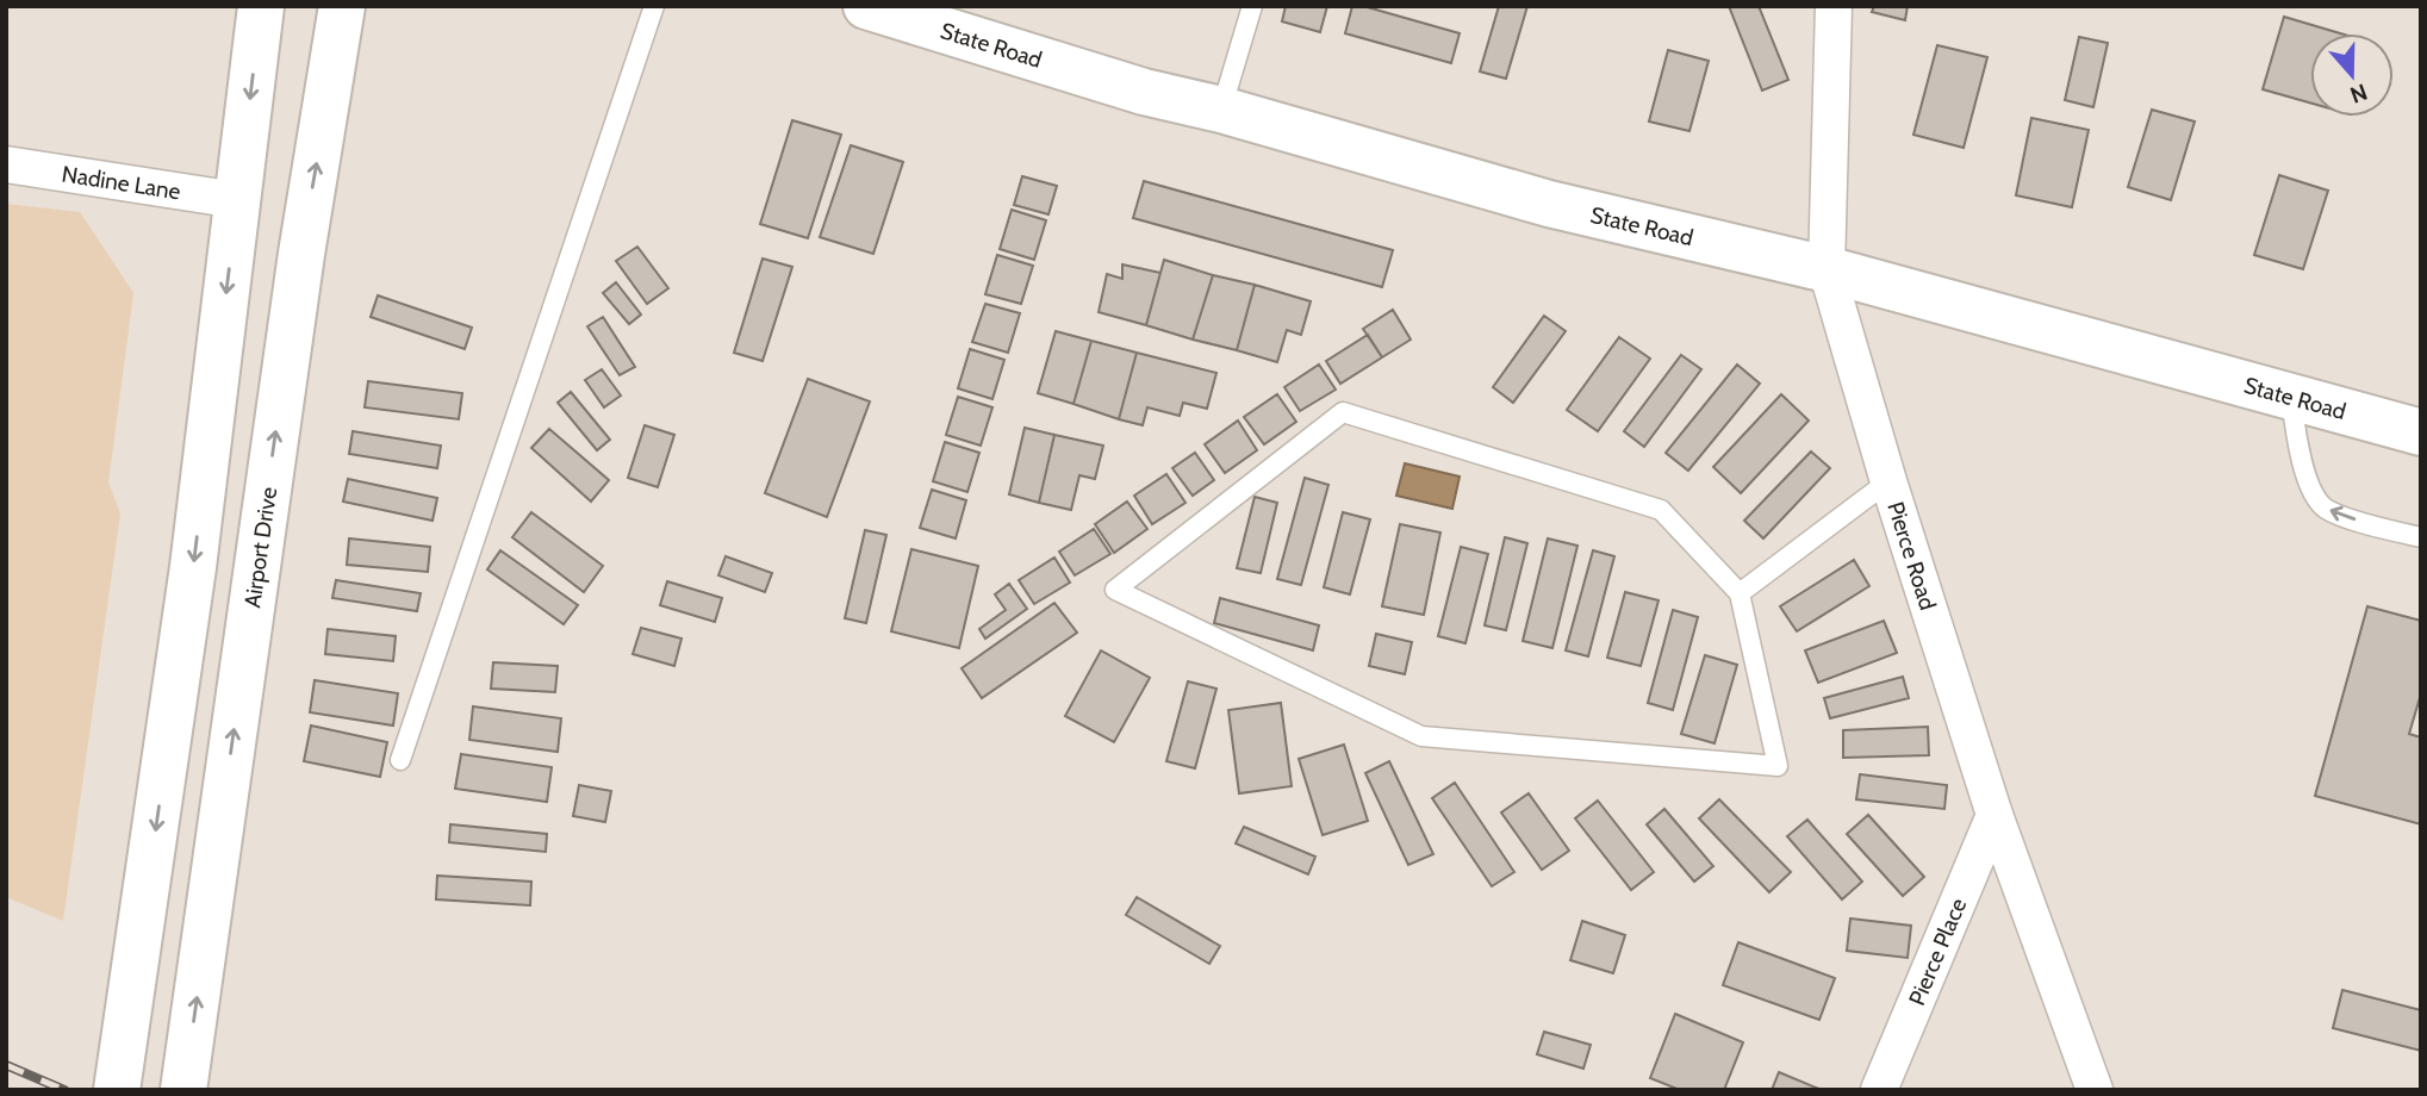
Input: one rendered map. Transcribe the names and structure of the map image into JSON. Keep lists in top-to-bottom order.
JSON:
{
  "streets": {
    "main road": ["State Road", "Airport Drive"],
    "street": ["Nadine Lane", "Pierce Road", "Pierce Place"]
  },
  "crossings": [
    ["State Road", "Pierce Road"],
    ["Pierce Road", "Pierce Place"]
  ],
  "north": "bottom"
}
